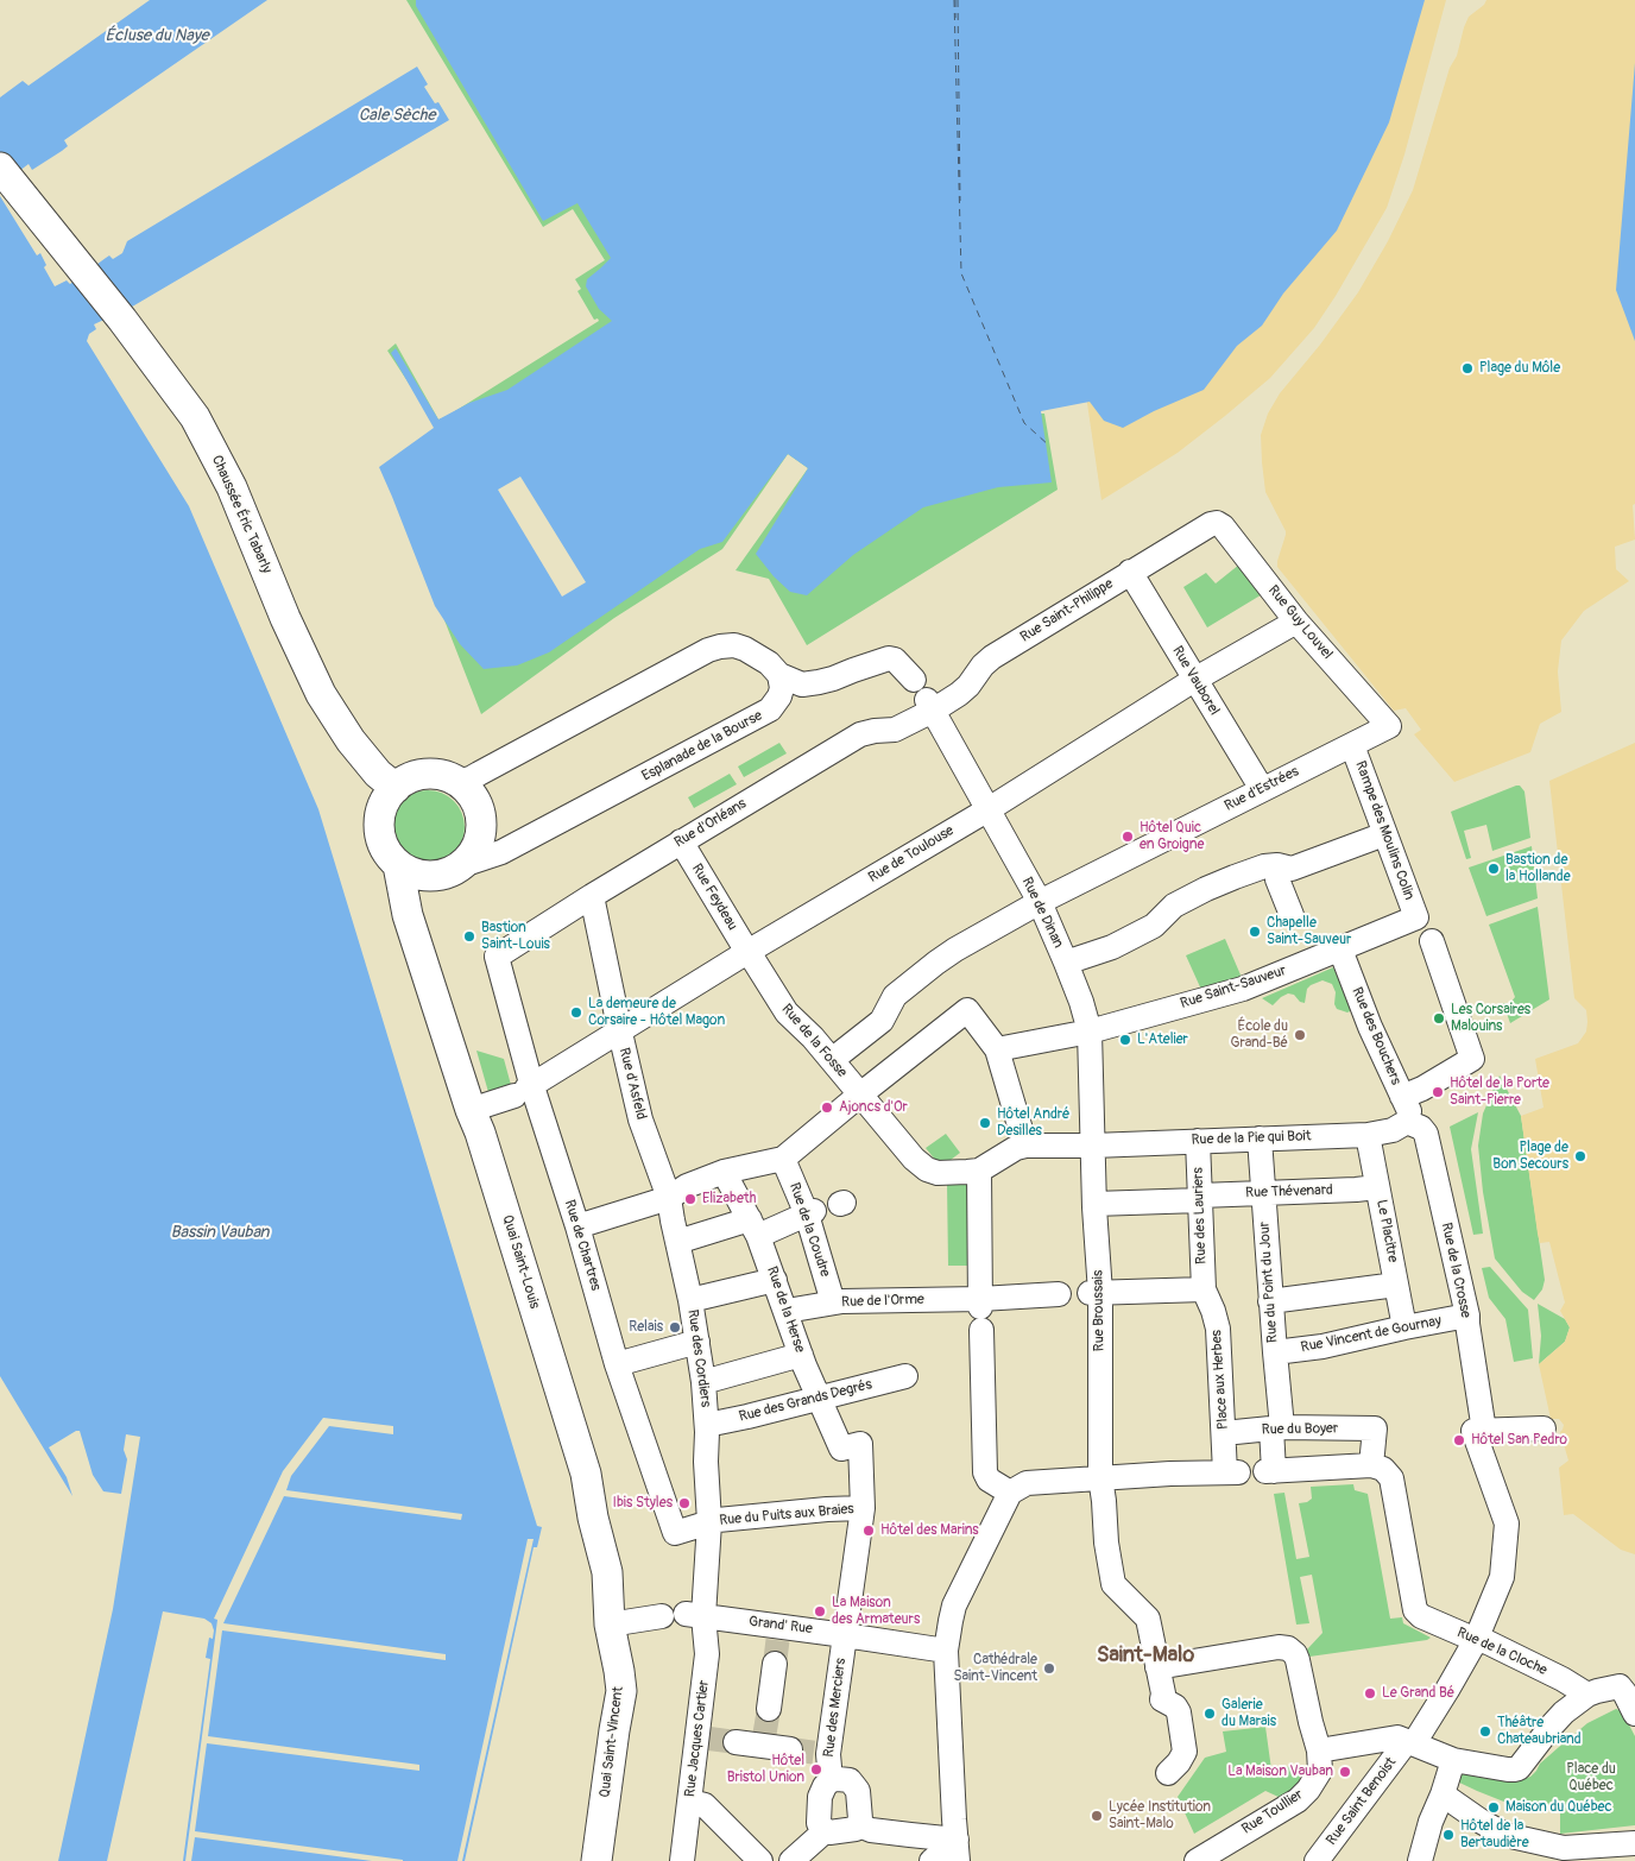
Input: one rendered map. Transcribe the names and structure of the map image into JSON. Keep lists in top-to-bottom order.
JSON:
{
  "streets": {
    "main road": ["Chaussée Éric Tabarly", "Quai Saint-Louis", "Quai Saint-Vincent"],
    "street": [
      "Rue Saint-Philippe",
      "Rue Guy Louvel",
      "Rue Vauborel",
      "Esplanade de la Bourse",
      "Rue d'Estrées",
      "Rue d'Orléans",
      "Rampe des Moulins Colin",
      "Rue de Toulouse",
      "Rue Feydeau",
      "Rue de Dinan",
      "Rue Saint-Sauveur",
      "Rue des Bouchers",
      "Rue de la Fosse",
      "Rue d'Asfeld",
      "Rue de la Pie qui Boit",
      "Rue Thévenard",
      "Rue des Lauriers",
      "Rue de la Coudre",
      "Le Placitre",
      "Rue de Chartres",
      "Rue de la Crosse",
      "Rue du Point du Jour",
      "Rue de l'Orme",
      "Rue de la Herse",
      "Rue Broussais",
      "Rue Vincent de Gournay",
      "Rue des Cordiers",
      "Place aux Herbes",
      "Rue des Grands Degrés",
      "Rue du Boyer",
      "Rue du Puits aux Braies",
      "Grand' Rue",
      "Rue de la Cloche",
      "Rue des Merciers",
      "Rue Jacques Cartier",
      "Rue Saint Benoist",
      "Rue Toullier"
    ]
  },
  "crossings": [
    ["Chaussée Éric Tabarly", "Esplanade de la Bourse"],
    ["Chaussée Éric Tabarly", "Quai Saint-Louis"],
    ["Rue Saint-Philippe", "Rue Guy Louvel"],
    ["Rue Saint-Philippe", "Rue Vauborel"],
    ["Rue Saint-Philippe", "Rue d'Orléans"],
    ["Rue Saint-Philippe", "Rue de Dinan"],
    ["Rue Guy Louvel", "Rue d'Estrées"],
    ["Rue Guy Louvel", "Rue de Toulouse"],
    ["Rue Vauborel", "Rue d'Estrées"],
    ["Rue Vauborel", "Rue de Toulouse"],
    ["Esplanade de la Bourse", "Quai Saint-Louis"],
    ["Rue d'Estrées", "Rampe des Moulins Colin"],
    ["Rue d'Estrées", "Rue de Dinan"],
    ["Rue d'Estrées", "Rue de la Fosse"],
    ["Rue d'Orléans", "Rue Feydeau"],
    ["Rue d'Orléans", "Rue de Dinan"],
    ["Rue d'Orléans", "Rue d'Asfeld"],
    ["Rue d'Orléans", "Rue de Chartres"],
    ["Rampe des Moulins Colin", "Rue Saint-Sauveur"],
    ["Rue de Toulouse", "Rue Feydeau"],
    ["Rue de Toulouse", "Rue de Dinan"],
    ["Rue de Toulouse", "Rue de la Fosse"],
    ["Rue de Toulouse", "Rue d'Asfeld"],
    ["Rue de Toulouse", "Rue de Chartres"],
    ["Rue de Toulouse", "Quai Saint-Louis"],
    ["Rue Feydeau", "Rue de la Fosse"],
    ["Rue de Dinan", "Rue Saint-Sauveur"],
    ["Rue de Dinan", "Rue de la Pie qui Boit"],
    ["Rue de Dinan", "Rue Broussais"],
    ["Rue Saint-Sauveur", "Rue des Bouchers"],
    ["Rue des Bouchers", "Rue de la Pie qui Boit"],
    ["Rue des Bouchers", "Rue de la Crosse"],
    ["Rue d'Asfeld", "Rue des Cordiers"],
    ["Rue de la Pie qui Boit", "Rue des Lauriers"],
    ["Rue de la Pie qui Boit", "Le Placitre"],
    ["Rue de la Pie qui Boit", "Rue de la Crosse"],
    ["Rue de la Pie qui Boit", "Rue du Point du Jour"],
    ["Rue de la Pie qui Boit", "Rue Broussais"],
    ["Rue Thévenard", "Rue des Lauriers"],
    ["Rue Thévenard", "Le Placitre"],
    ["Rue Thévenard", "Rue du Point du Jour"],
    ["Rue Thévenard", "Rue Broussais"],
    ["Rue des Lauriers", "Place aux Herbes"],
    ["Rue de la Coudre", "Rue de l'Orme"],
    ["Le Placitre", "Rue Vincent de Gournay"],
    ["Rue de Chartres", "Rue du Puits aux Braies"],
    ["Quai Saint-Louis", "Grand' Rue"],
    ["Quai Saint-Louis", "Quai Saint-Vincent"],
    ["Rue de la Crosse", "Rue Vincent de Gournay"],
    ["Rue de la Crosse", "Rue de la Cloche"],
    ["Rue de la Crosse", "Rue Saint Benoist"],
    ["Rue du Point du Jour", "Rue Vincent de Gournay"],
    ["Rue du Point du Jour", "Rue du Boyer"],
    ["Rue du Point du Jour", "Rue de la Cloche"],
    ["Rue de l'Orme", "Rue de la Herse"],
    ["Rue de la Herse", "Rue des Grands Degrés"],
    ["Rue de la Herse", "Rue des Merciers"],
    ["Rue Broussais", "Place aux Herbes"],
    ["Rue Broussais", "Rue Toullier"],
    ["Rue des Cordiers", "Rue des Grands Degrés"],
    ["Rue des Cordiers", "Rue du Puits aux Braies"],
    ["Rue des Cordiers", "Grand' Rue"],
    ["Rue des Cordiers", "Rue Jacques Cartier"],
    ["Place aux Herbes", "Rue du Boyer"],
    ["Rue du Boyer", "Rue de la Cloche"],
    ["Rue du Puits aux Braies", "Rue des Merciers"],
    ["Grand' Rue", "Rue des Merciers"],
    ["Grand' Rue", "Rue Jacques Cartier"],
    ["Grand' Rue", "Quai Saint-Vincent"],
    ["Rue de la Cloche", "Rue Saint Benoist"]
  ],
  "districts": ["Saint-Malo"],
  "water": ["Écluse du Naye", "Cale Sèche", "Bassin Vauban"],
  "parks": ["Place du Québec"],
  "places": [
    "Plage du Môle",
    "Hôtel Quic en Groigne",
    "Bastion de la Hollande",
    "Chapelle Saint-Sauveur",
    "Bastion Saint-Louis",
    "La demeure de Corsaire - Hôtel Magon",
    "Les Corsaires Malouins",
    "École du Grand-Bé",
    "L'Atelier",
    "Hôtel de la Porte Saint-Pierre",
    "Ajoncs d'Or",
    "Hôtel André Desilles",
    "Plage de Bon Secours",
    "Elizabeth",
    "Relais",
    "Hôtel San Pedro",
    "Ibis Styles",
    "Hôtel des Marins",
    "La Maison des Armateurs",
    "Cathédrale Saint-Vincent",
    "Le Grand Bé",
    "Galerie du Marais",
    "Théâtre Chateaubriand",
    "Hôtel Bristol Union",
    "La Maison Vauban",
    "Maison du Québec",
    "Lycée Institution Saint-Malo",
    "Hôtel de la Bertaudière"
  ]
}
